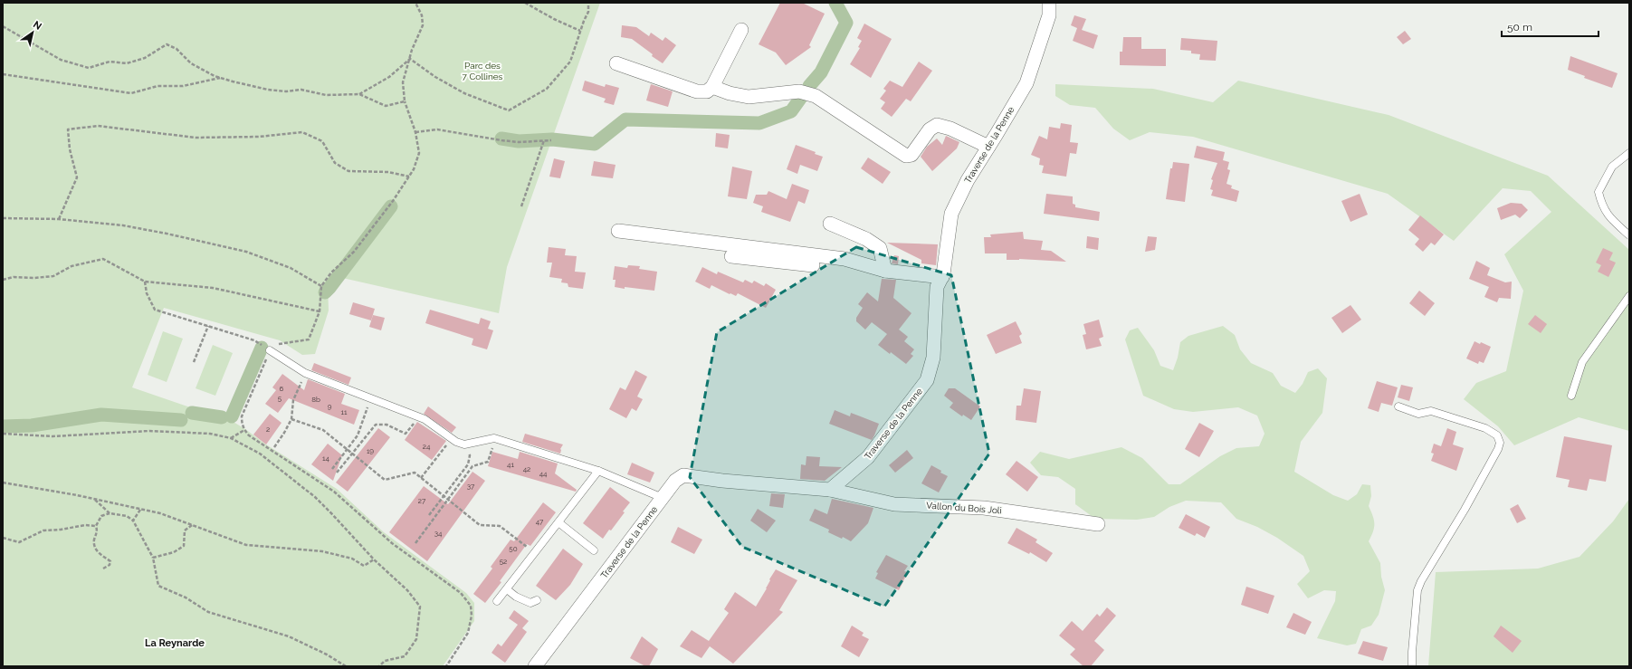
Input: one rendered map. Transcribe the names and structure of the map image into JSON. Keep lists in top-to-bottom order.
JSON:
{
  "streets": {
    "street": ["Traverse de la Penne", "Vallon du Bois Joli"]
  },
  "crossings": [
    ["Traverse de la Penne", "Vallon du Bois Joli"]
  ],
  "districts": ["La Reynarde"],
  "parks": ["Parc des 7 Collines"],
  "house_numbers": [
    "6",
    "5",
    "8b",
    "9",
    "11",
    "2",
    "24",
    "19",
    "14",
    "41",
    "42",
    "44",
    "37",
    "27",
    "47",
    "34",
    "50",
    "52"
  ],
  "scale_bar": "50 m",
  "north": "top right"
}
